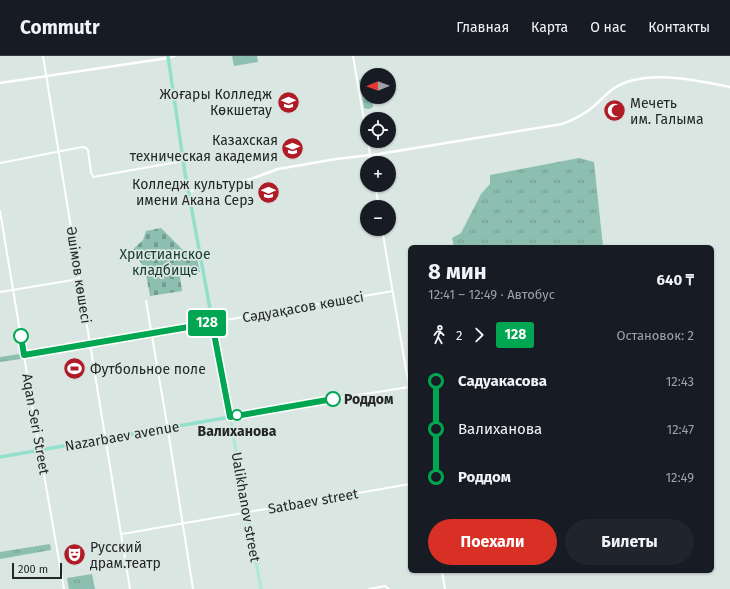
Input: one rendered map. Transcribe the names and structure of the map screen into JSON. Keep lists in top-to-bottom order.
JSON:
{
  "streets": {
    "highway": ["Nazarbaev avenue", "Ualikhanov street"],
    "street": [
      "Әшімов көшесі",
      "Сәдуақасов көшесі",
      "Aqan Seri Street",
      "Satbaev street"
    ]
  },
  "crossings": [
    ["Әшімов көшесі", "Сәдуақасов көшесі"],
    ["Әшімов көшесі", "Nazarbaev avenue"],
    ["Әшімов көшесі", "Satbaev street"],
    ["Сәдуақасов көшесі", "Aqan Seri Street"],
    ["Сәдуақасов көшесі", "Ualikhanov street"],
    ["Aqan Seri Street", "Nazarbaev avenue"],
    ["Nazarbaev avenue", "Ualikhanov street"],
    ["Satbaev street", "Ualikhanov street"]
  ],
  "parks": ["Христианское кладбище"],
  "places": {
    "school or university": ["Жоғары Колледж Көкшетау", "Казахская техническая академия", "Колледж культуры имени Акана Серэ"],
    "mosque": ["Мечеть им. Галыма"],
    "sports": ["Футбольное поле"],
    "other": ["Роддом", "Валиханова"],
    "theatre": ["Русский драм.театр"]
  },
  "lines": ["bus line 128"],
  "scale_bar": "200 m",
  "north": "left",
  "page": {
    "header": "Commutr",
    "nav": [
      "Главная",
      "Карта",
      "О нас",
      "Контакты"
    ],
    "on_map": "128",
    "map_buttons": ["+", "−"],
    "heading": ["8 мин", "12:41 – 12:49 · Автобус", "640 ₸"],
    "legs": ["2", "128", "Остановок: 2"],
    "list": [
      {
        "name": "Садуакасова",
        "value": "12:43"
      },
      {
        "name": "Валиханова",
        "value": "12:47"
      },
      {
        "name": "Роддом",
        "value": "12:49"
      }
    ],
    "buttons": ["Поехали", "Билеты"],
    "scale": "200 m"
  }
}
